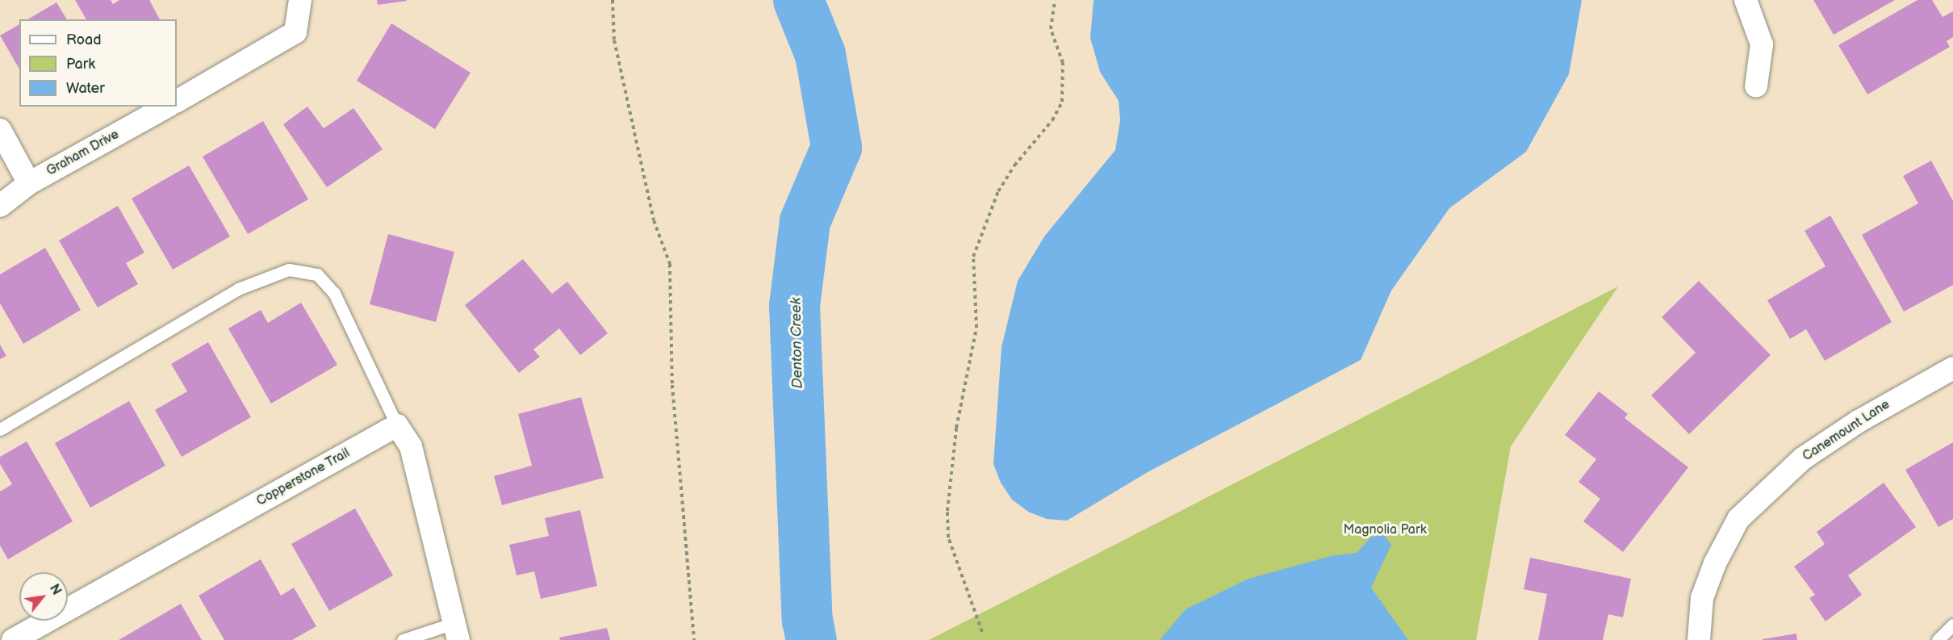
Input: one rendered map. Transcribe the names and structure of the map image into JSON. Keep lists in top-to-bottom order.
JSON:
{
  "streets": {
    "street": ["Graham Drive", "Canemount Lane", "Copperstone Trail"]
  },
  "water": ["Denton Creek"],
  "parks": ["Magnolia Park"],
  "legend": ["Road", "Park", "Water"],
  "north": "top right"
}
